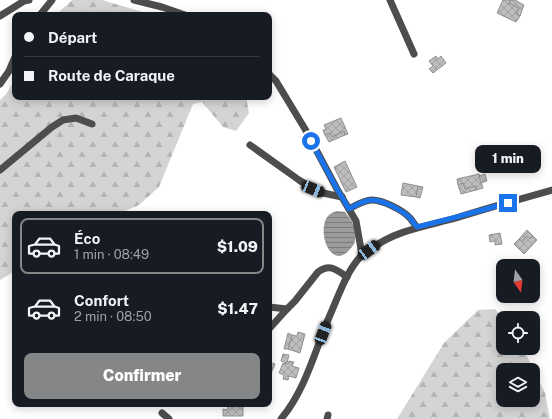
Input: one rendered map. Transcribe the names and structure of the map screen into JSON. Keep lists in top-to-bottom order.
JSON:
{
  "north": "bottom",
  "page": {
    "banner": ["Départ", "Route de Caraque"],
    "bubble": "1 min",
    "list": [
      {
        "name": "Éco",
        "note": "1 min · 08:49",
        "value": "$1.09"
      },
      {
        "name": "Confort",
        "note": "2 min · 08:50",
        "value": "$1.47"
      }
    ],
    "buttons": "Confirmer"
  }
}
